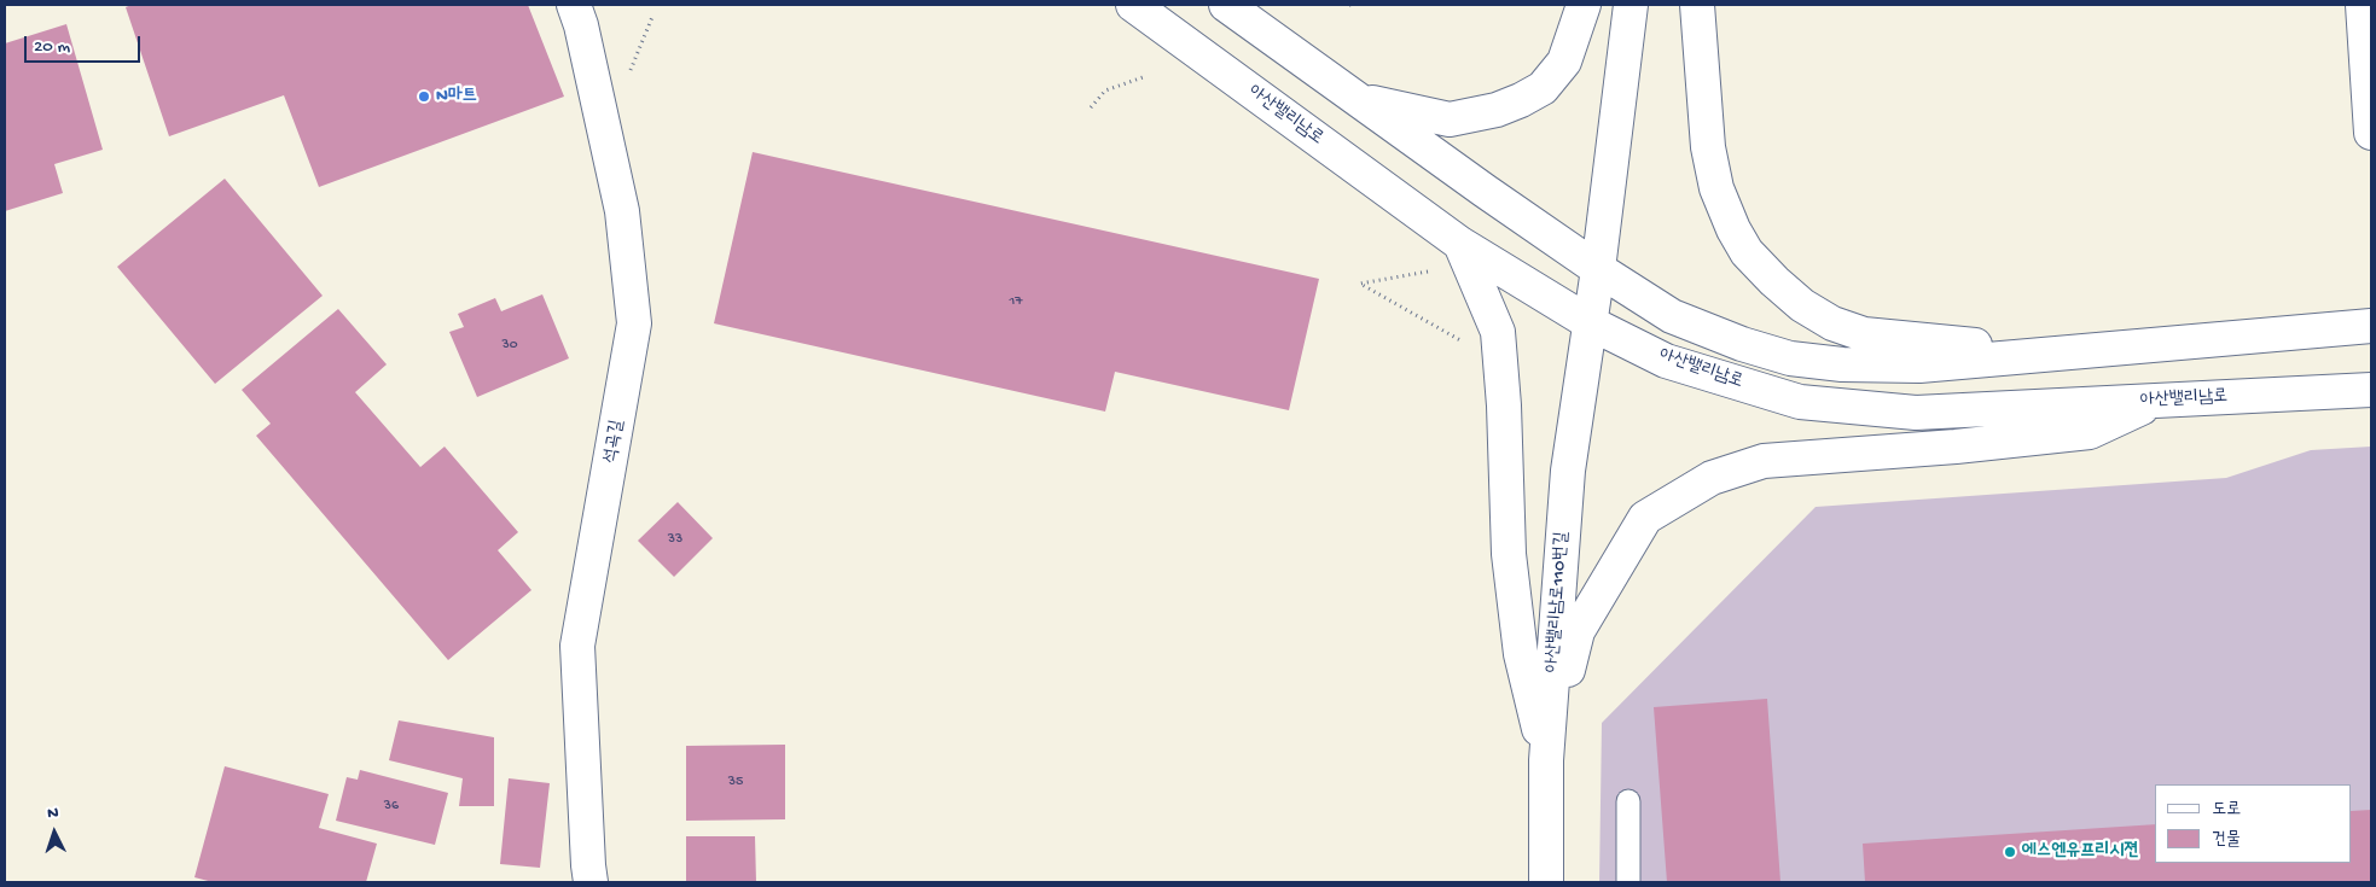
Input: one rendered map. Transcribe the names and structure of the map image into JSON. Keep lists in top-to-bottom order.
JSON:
{
  "streets": {
    "street": ["아산밸리남로", "석곡길", "아산밸리남로110번길"]
  },
  "crossings": [
    ["아산밸리남로", "아산밸리남로110번길"]
  ],
  "places": ["N마트", "에스엔유프리시젼"],
  "house_numbers": [
    "17",
    "30",
    "33",
    "35",
    "36"
  ],
  "legend": ["도로", "건물"],
  "scale_bar": "20 m",
  "north": "top"
}
